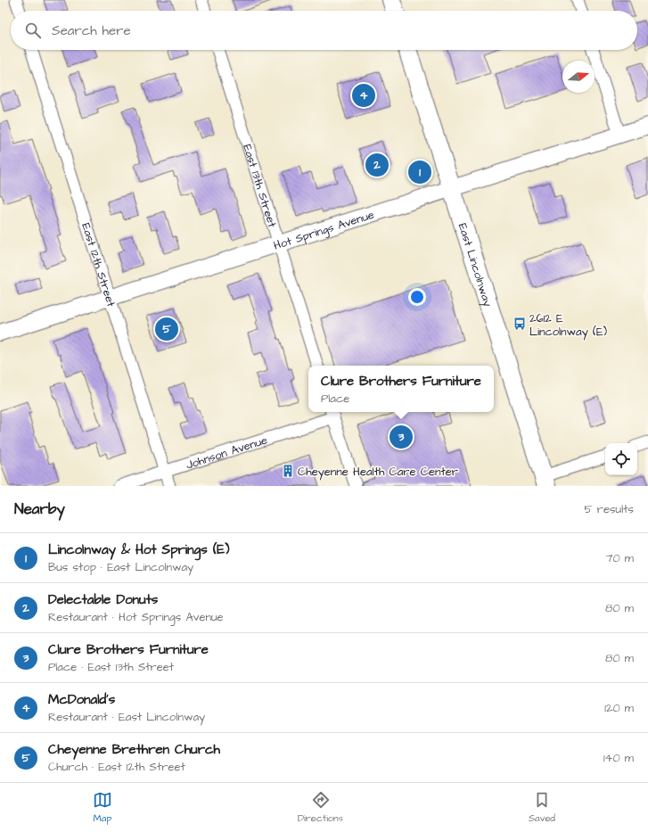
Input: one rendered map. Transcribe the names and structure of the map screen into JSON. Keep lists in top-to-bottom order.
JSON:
{
  "streets": {
    "main road": ["East Lincolnway"],
    "street": [
      "East 13th Street",
      "Hot Springs Avenue",
      "East 12th Street",
      "Johnson Avenue"
    ]
  },
  "crossings": [
    ["East 13th Street", "Hot Springs Avenue"],
    ["Hot Springs Avenue", "East 12th Street"],
    ["Hot Springs Avenue", "East Lincolnway"],
    ["East 12th Street", "Johnson Avenue"]
  ],
  "places": {
    "bus stop": ["2612 E Lincolnway (E)"],
    "building": ["Cheyenne Health Care Center"]
  },
  "north": "right",
  "page": {
    "search": "Search here",
    "pins": [
      "4",
      "2",
      "1",
      "5",
      "3"
    ],
    "popup": ["Clure Brothers Furniture", "Place"],
    "heading": ["Nearby", "5 results"],
    "list": [
      {
        "mark": "1",
        "name": "Lincolnway & Hot Springs (E)",
        "note": "Bus stop · East Lincolnway",
        "value": "70 m"
      },
      {
        "mark": "2",
        "name": "Delectable Donuts",
        "note": "Restaurant · Hot Springs Avenue",
        "value": "80 m"
      },
      {
        "mark": "3",
        "name": "Clure Brothers Furniture",
        "note": "Place · East 13th Street",
        "value": "80 m"
      },
      {
        "mark": "4",
        "name": "McDonald's",
        "note": "Restaurant · East Lincolnway",
        "value": "120 m"
      },
      {
        "mark": "5",
        "name": "Cheyenne Brethren Church",
        "note": "Church · East 12th Street",
        "value": "140 m"
      }
    ],
    "nav": ["Map", "Directions", "Saved"]
  }
}
